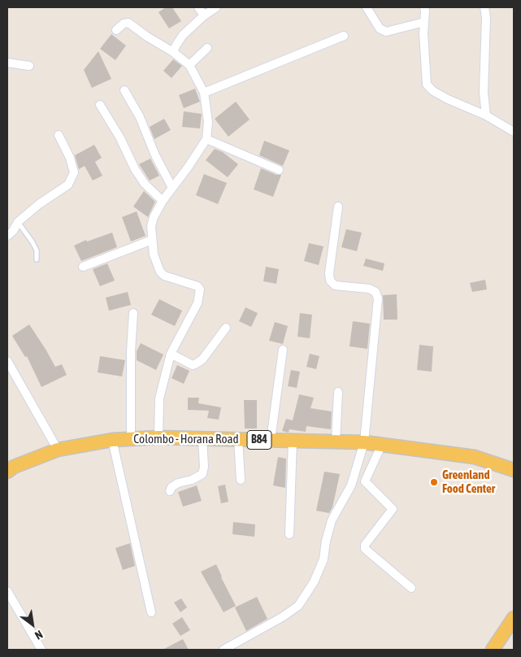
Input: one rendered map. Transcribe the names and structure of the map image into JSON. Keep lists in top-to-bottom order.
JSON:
{
  "streets": {
    "main road": ["Colombo - Horana Road", "B84"]
  },
  "places": ["Greenland Food Center"],
  "north": "bottom right"
}
